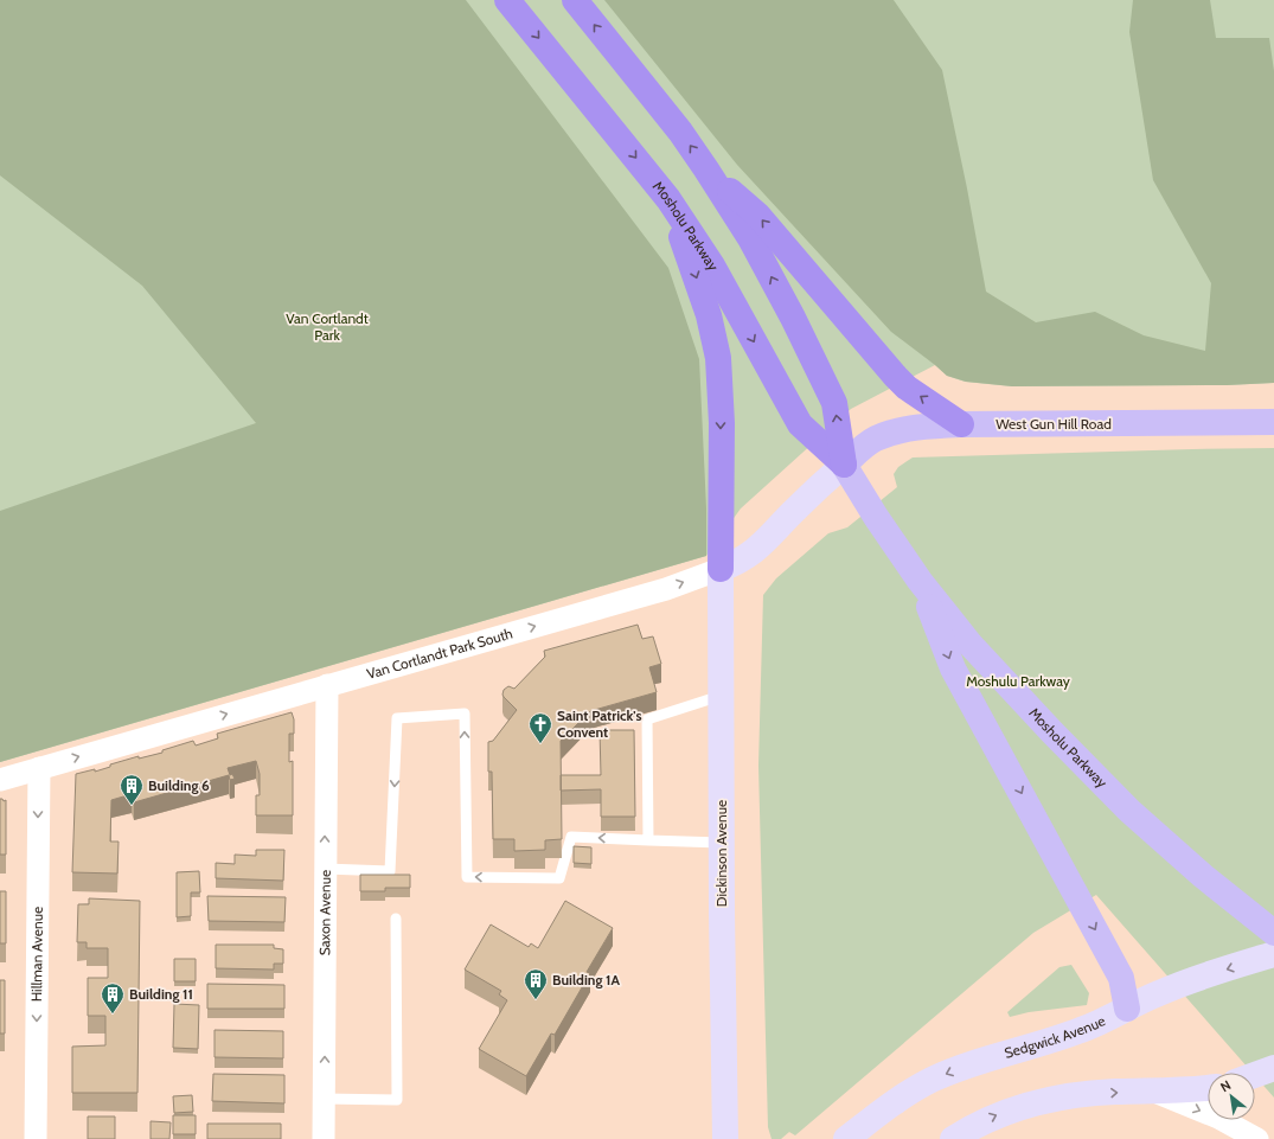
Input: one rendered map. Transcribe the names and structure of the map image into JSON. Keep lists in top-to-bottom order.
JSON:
{
  "streets": {
    "highway": ["Mosholu Parkway"],
    "main road": [
      "West Gun Hill Road",
      "Van Cortlandt Park South",
      "Dickinson Avenue",
      "Sedgwick Avenue"
    ],
    "street": ["Saxon Avenue", "Hillman Avenue"]
  },
  "crossings": [
    ["Mosholu Parkway", "West Gun Hill Road"],
    ["Mosholu Parkway", "Van Cortlandt Park South"],
    ["West Gun Hill Road", "Van Cortlandt Park South"],
    ["Van Cortlandt Park South", "Dickinson Avenue"],
    ["Van Cortlandt Park South", "Saxon Avenue"],
    ["Van Cortlandt Park South", "Hillman Avenue"]
  ],
  "one_way": ["Van Cortlandt Park South", "Saxon Avenue", "Hillman Avenue"],
  "parks": ["Van Cortlandt Park", "Moshulu Parkway"],
  "places": {
    "church": ["Saint Patrick's Convent"],
    "building": ["Building 6", "Building 1A", "Building 11"]
  },
  "north": "top left"
}
